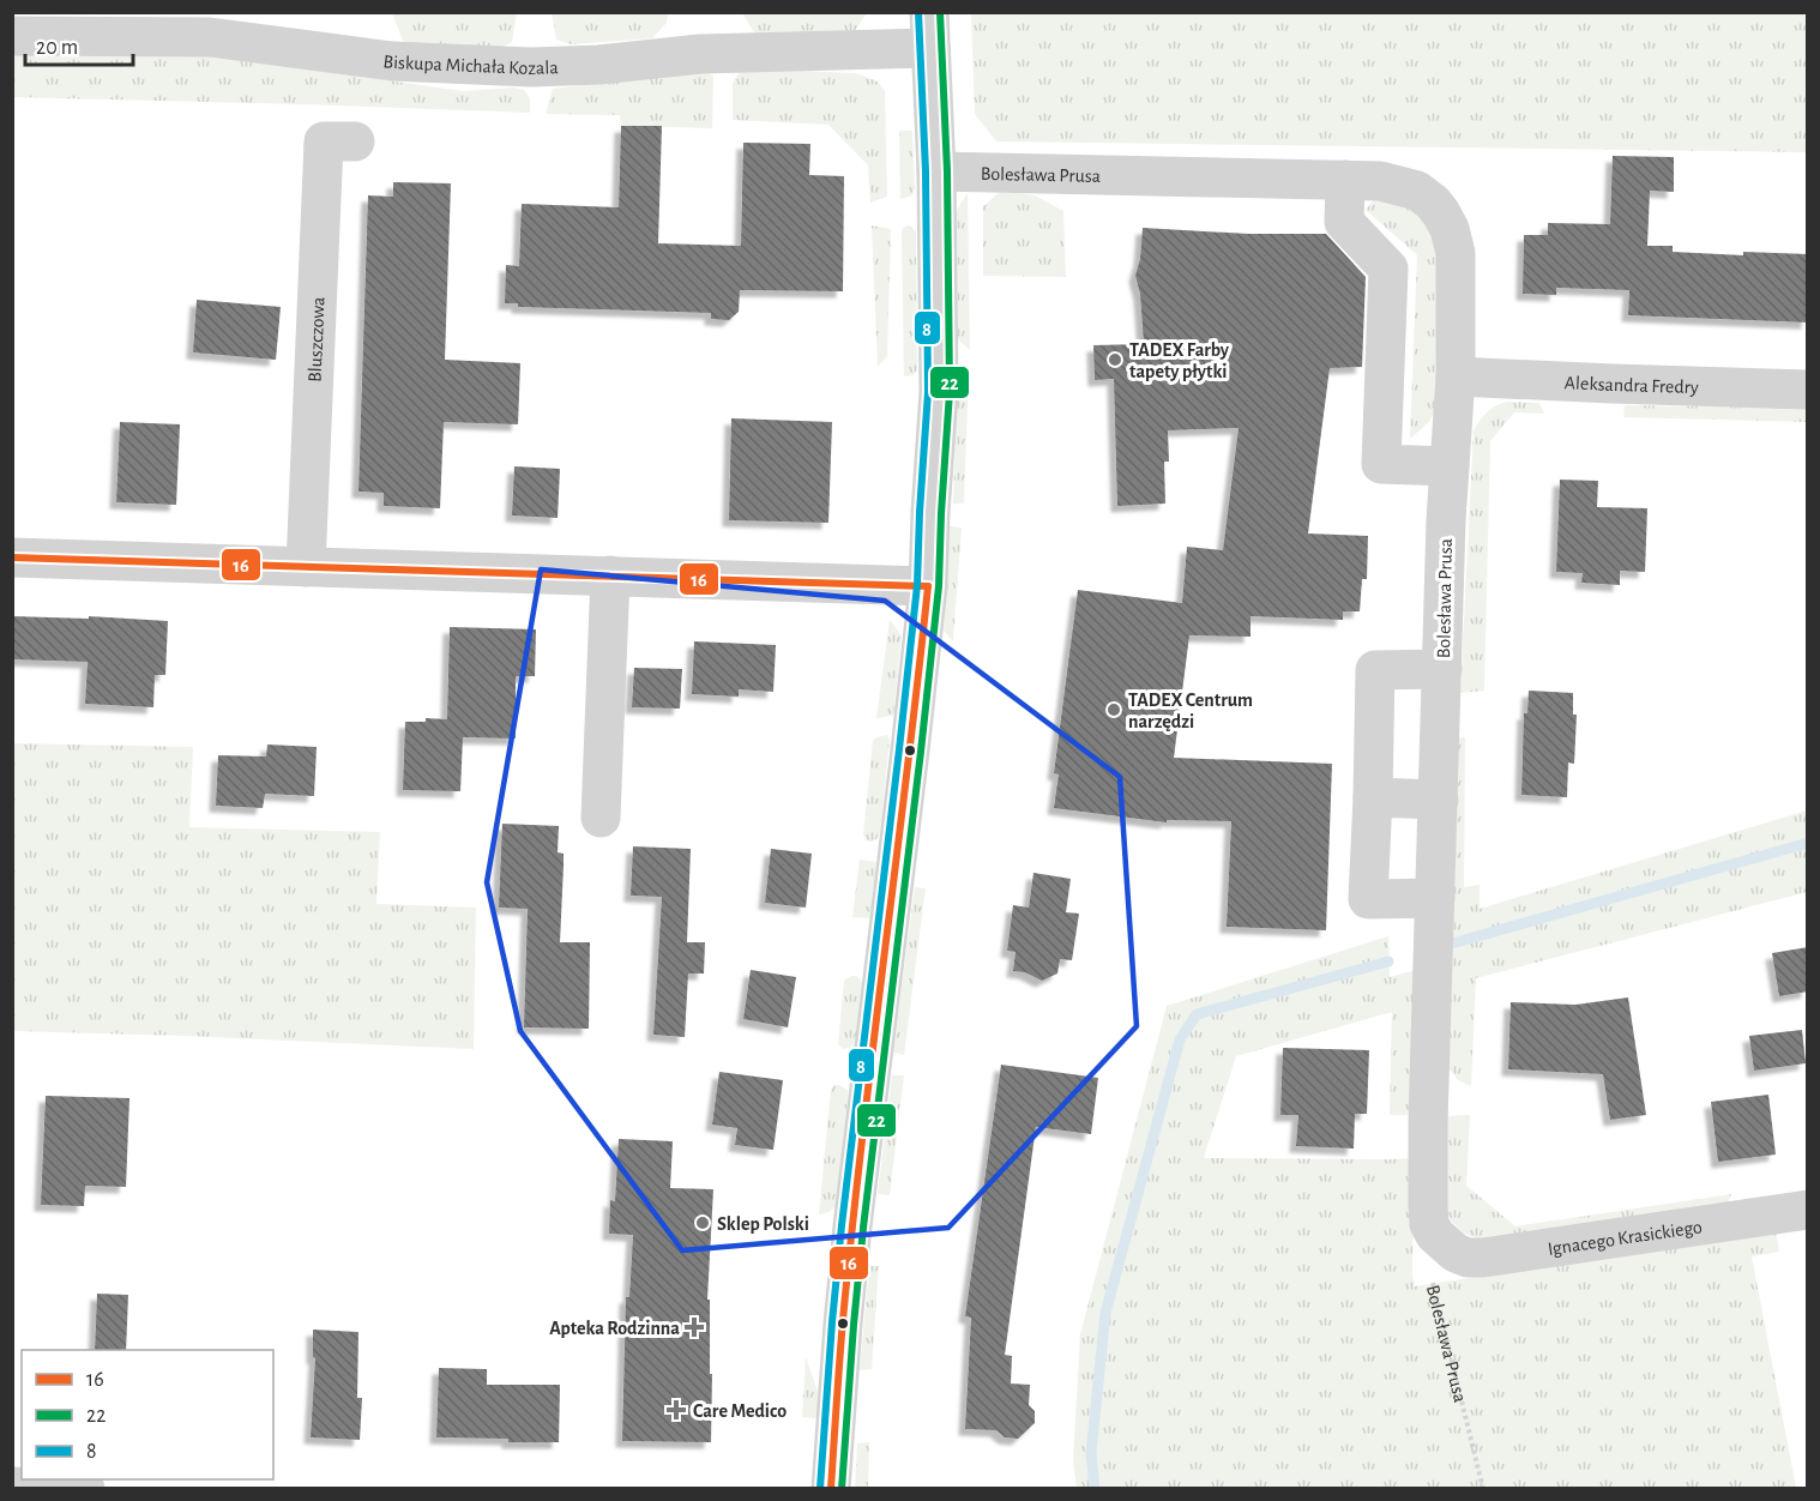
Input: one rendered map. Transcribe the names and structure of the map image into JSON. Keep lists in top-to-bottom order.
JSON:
{
  "streets": {
    "street": [
      "Biskupa Michała Kozala",
      "Bolesława Prusa",
      "Bluszczowa",
      "Aleksandra Fredry",
      "Ignacego Krasickiego"
    ]
  },
  "crossings": [
    ["Bolesława Prusa", "Aleksandra Fredry"],
    ["Bolesława Prusa", "Ignacego Krasickiego"]
  ],
  "places": {
    "other": ["TADEX Farby tapety płytki", "TADEX Centrum narzędzi", "Sklep Polski"],
    "health": ["Apteka Rodzinna", "Care Medico"]
  },
  "lines": ["transit line 22", "transit line 8", "transit line 16"],
  "legend": ["16", "22", "8"],
  "scale_bar": "20 m"
}
